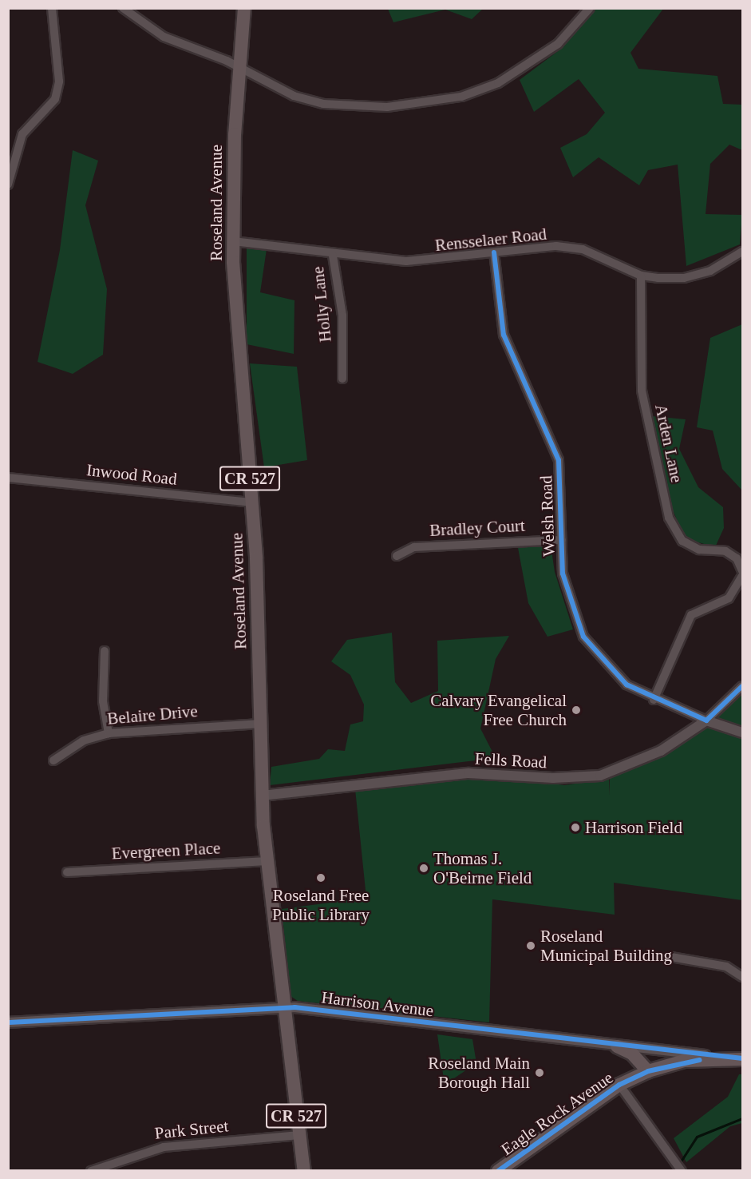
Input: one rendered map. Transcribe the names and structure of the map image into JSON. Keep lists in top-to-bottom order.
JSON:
{
  "streets": {
    "main road": ["Roseland Avenue", "CR 527", "Eagle Rock Avenue"],
    "street": [
      "Rensselaer Road",
      "Holly Lane",
      "Arden Lane",
      "Inwood Road",
      "Welsh Road",
      "Bradley Court",
      "Belaire Drive",
      "Fells Road",
      "Evergreen Place",
      "Harrison Avenue",
      "Park Street"
    ]
  },
  "crossings": [
    ["Roseland Avenue", "Rensselaer Road"],
    ["Roseland Avenue", "Inwood Road"],
    ["Roseland Avenue", "Belaire Drive"],
    ["Roseland Avenue", "Fells Road"],
    ["Roseland Avenue", "Evergreen Place"],
    ["Roseland Avenue", "Harrison Avenue"],
    ["Roseland Avenue", "Park Street"],
    ["Rensselaer Road", "Holly Lane"],
    ["Rensselaer Road", "Arden Lane"],
    ["Rensselaer Road", "Welsh Road"],
    ["Welsh Road", "Bradley Court"],
    ["Welsh Road", "Fells Road"],
    ["Harrison Avenue", "Eagle Rock Avenue"]
  ],
  "places": [
    "Calvary Evangelical Free Church",
    "Harrison Field",
    "Thomas J. O'Beirne Field",
    "Roseland Free Public Library",
    "Roseland Municipal Building",
    "Roseland Main Borough Hall"
  ]
}
